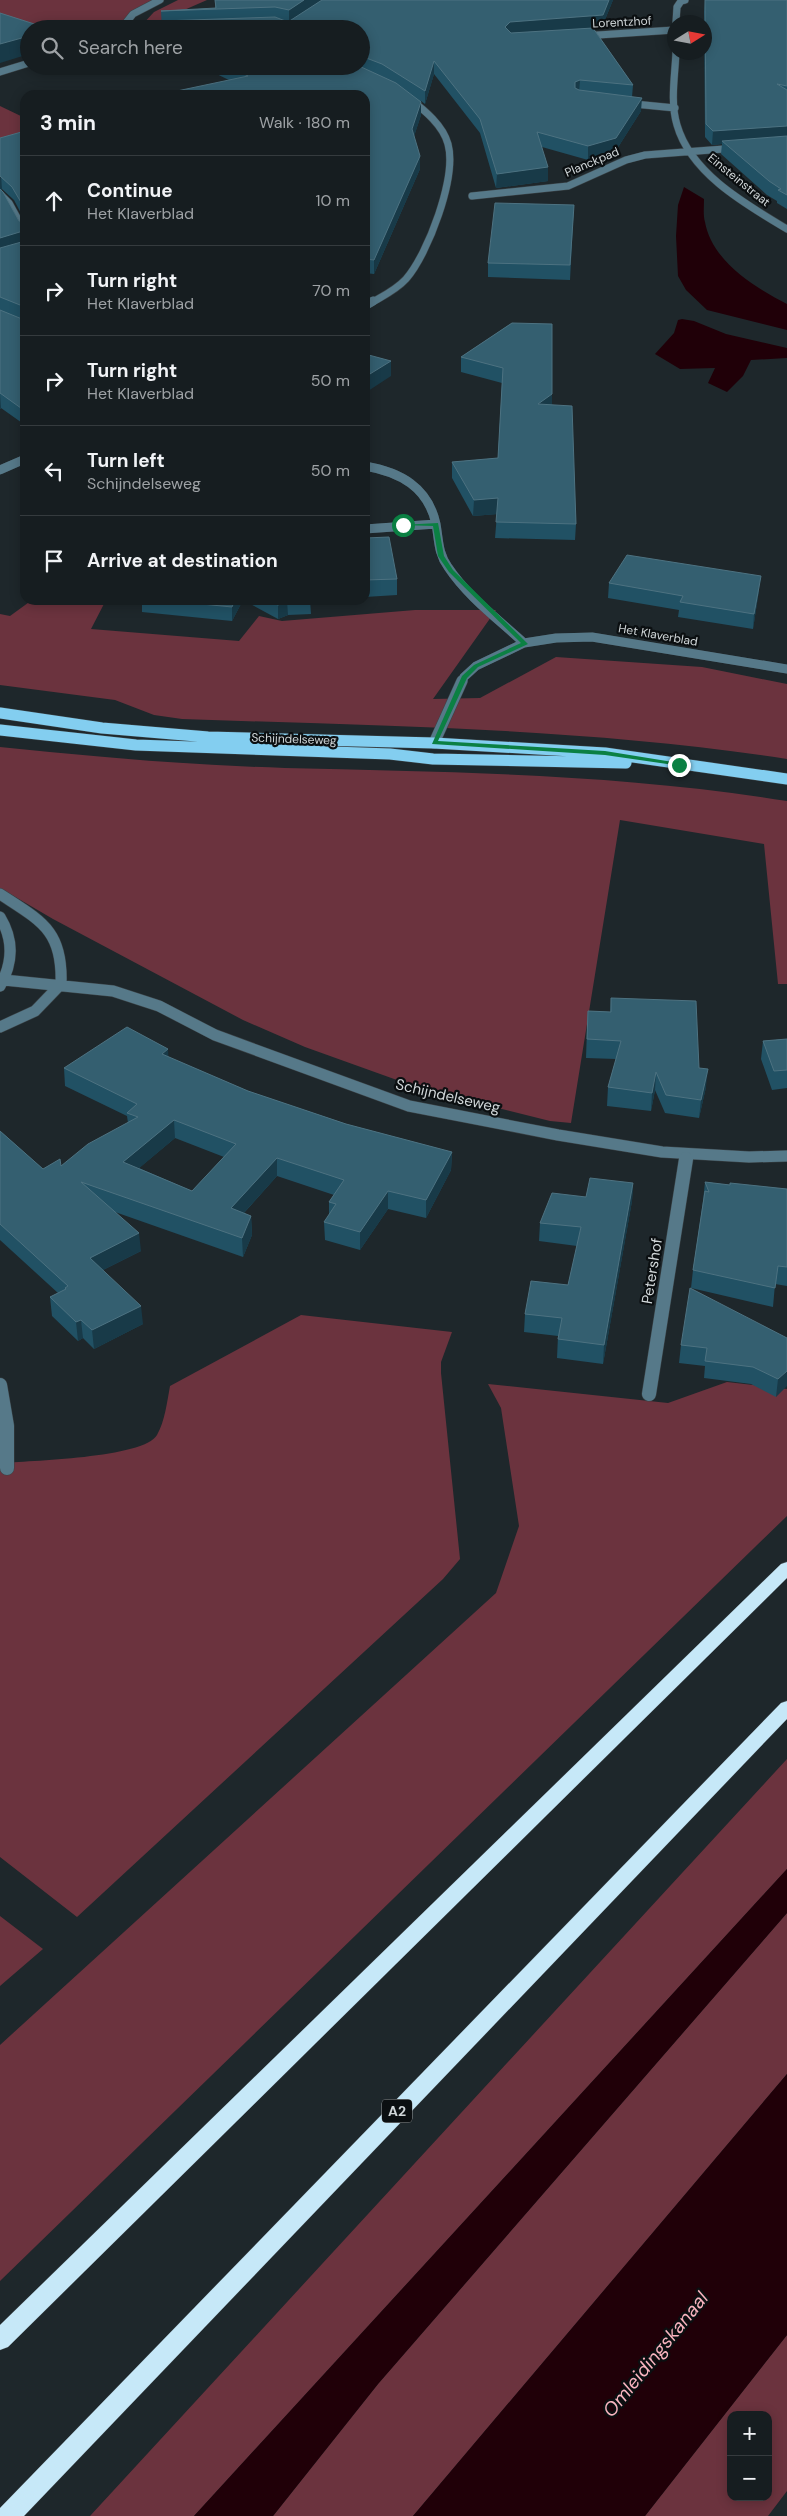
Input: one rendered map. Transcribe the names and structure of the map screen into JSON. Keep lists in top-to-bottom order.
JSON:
{
  "streets": {
    "highway": ["A2"],
    "main road": ["Schijndelseweg"],
    "street": [
      "Lorentzhof",
      "Planckpad",
      "Einsteinstraat",
      "Het Klaverblad",
      "Petershof"
    ]
  },
  "crossings": [
    ["Planckpad", "Einsteinstraat"],
    ["Het Klaverblad", "Schijndelseweg"],
    ["Schijndelseweg", "Petershof"]
  ],
  "water": ["Omleidingskanaal"],
  "north": "right",
  "page": {
    "search": "Search here",
    "heading": ["3 min", "Walk · 180 m"],
    "list": [
      ["Continue", "Het Klaverblad", "10 m"],
      ["Turn right", "Het Klaverblad", "70 m"],
      ["Turn right", "Het Klaverblad", "50 m"],
      ["Turn left", "Schijndelseweg", "50 m"],
      "Arrive at destination"
    ],
    "map_buttons": ["+", "−"]
  }
}
